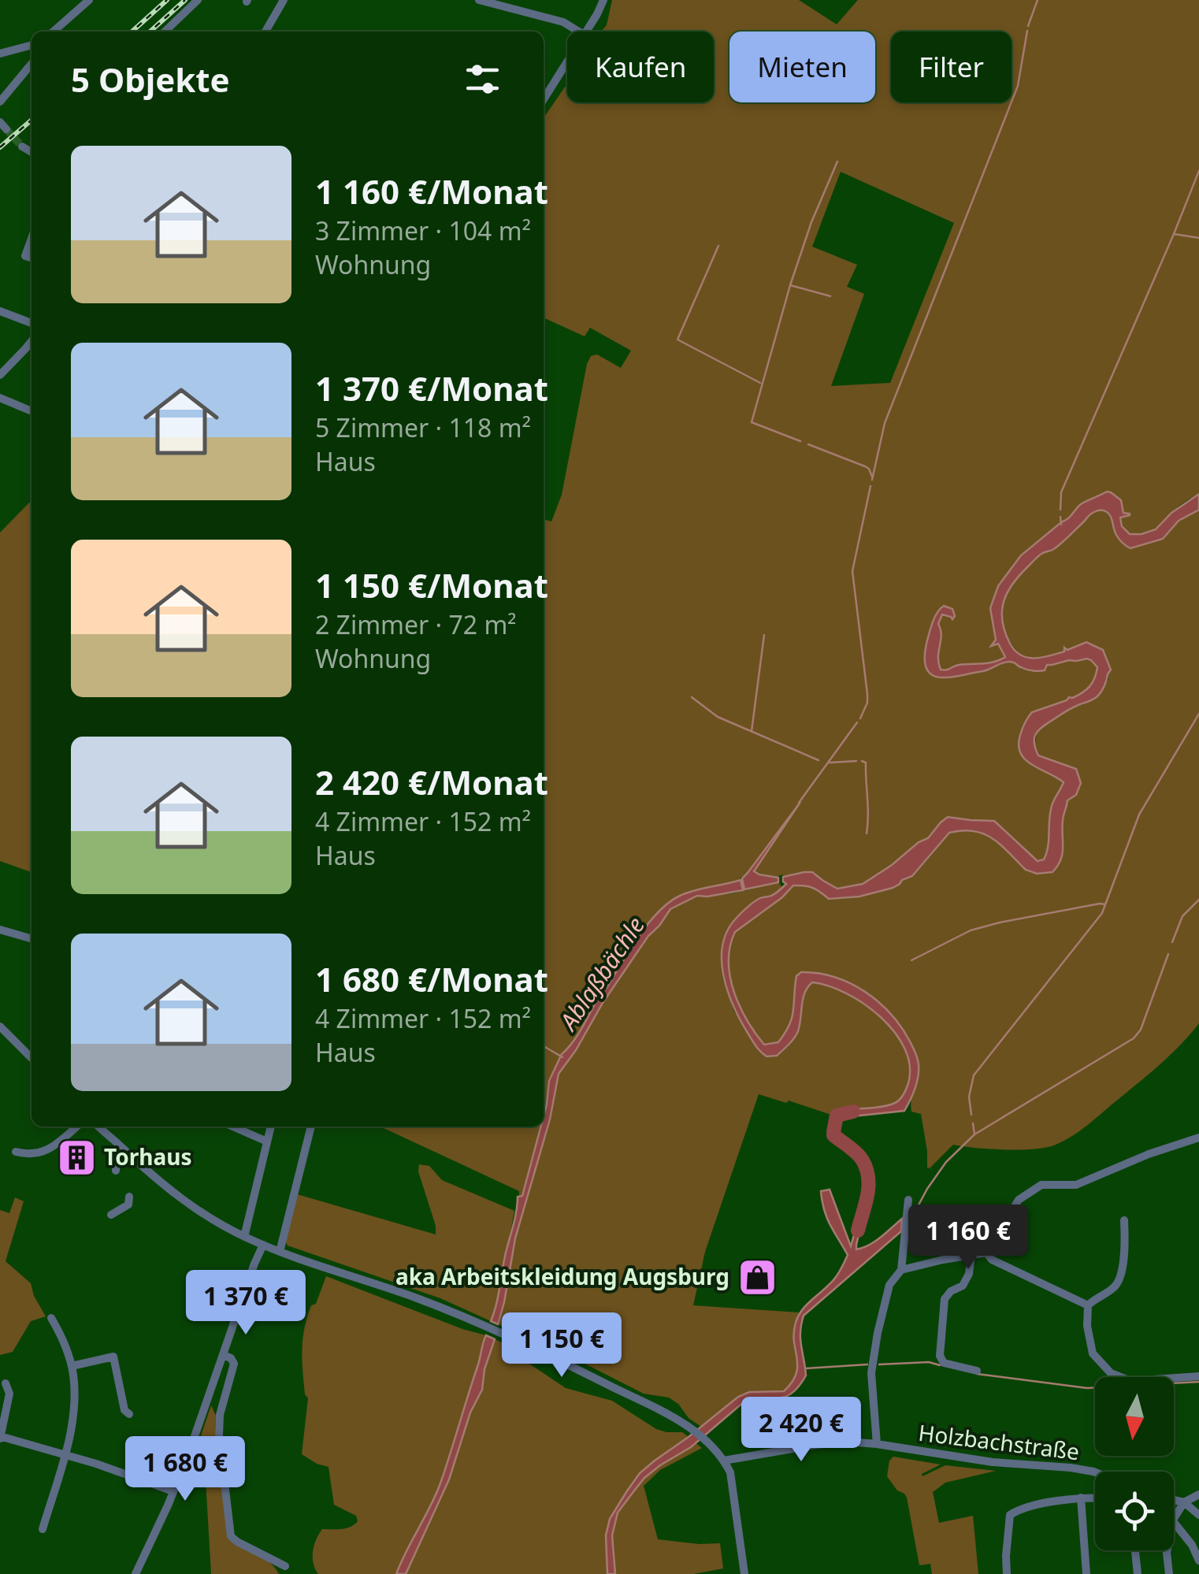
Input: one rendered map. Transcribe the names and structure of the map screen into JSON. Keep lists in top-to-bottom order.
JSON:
{
  "streets": {
    "street": ["Holzbachstraße"]
  },
  "water": ["Ablaßbächle"],
  "places": {
    "building": ["Torhaus"],
    "shop": ["aka Arbeitskleidung Augsburg"]
  },
  "north": "bottom",
  "page": {
    "chip": ["Kaufen", "Mieten", "Filter"],
    "heading": "5 Objekte",
    "list": [
      {
        "name": "1 160 €/Monat",
        "note": "3 Zimmer · 104 m² · Wohnung"
      },
      {
        "name": "1 370 €/Monat",
        "note": "5 Zimmer · 118 m² · Haus"
      },
      {
        "name": "1 150 €/Monat",
        "note": "2 Zimmer · 72 m² · Wohnung"
      },
      {
        "name": "2 420 €/Monat",
        "note": "4 Zimmer · 152 m² · Haus"
      },
      {
        "name": "1 680 €/Monat",
        "note": "4 Zimmer · 152 m² · Haus"
      }
    ],
    "price": [
      "1 160 €",
      "1 370 €",
      "1 150 €",
      "2 420 €",
      "1 680 €"
    ]
  }
}
